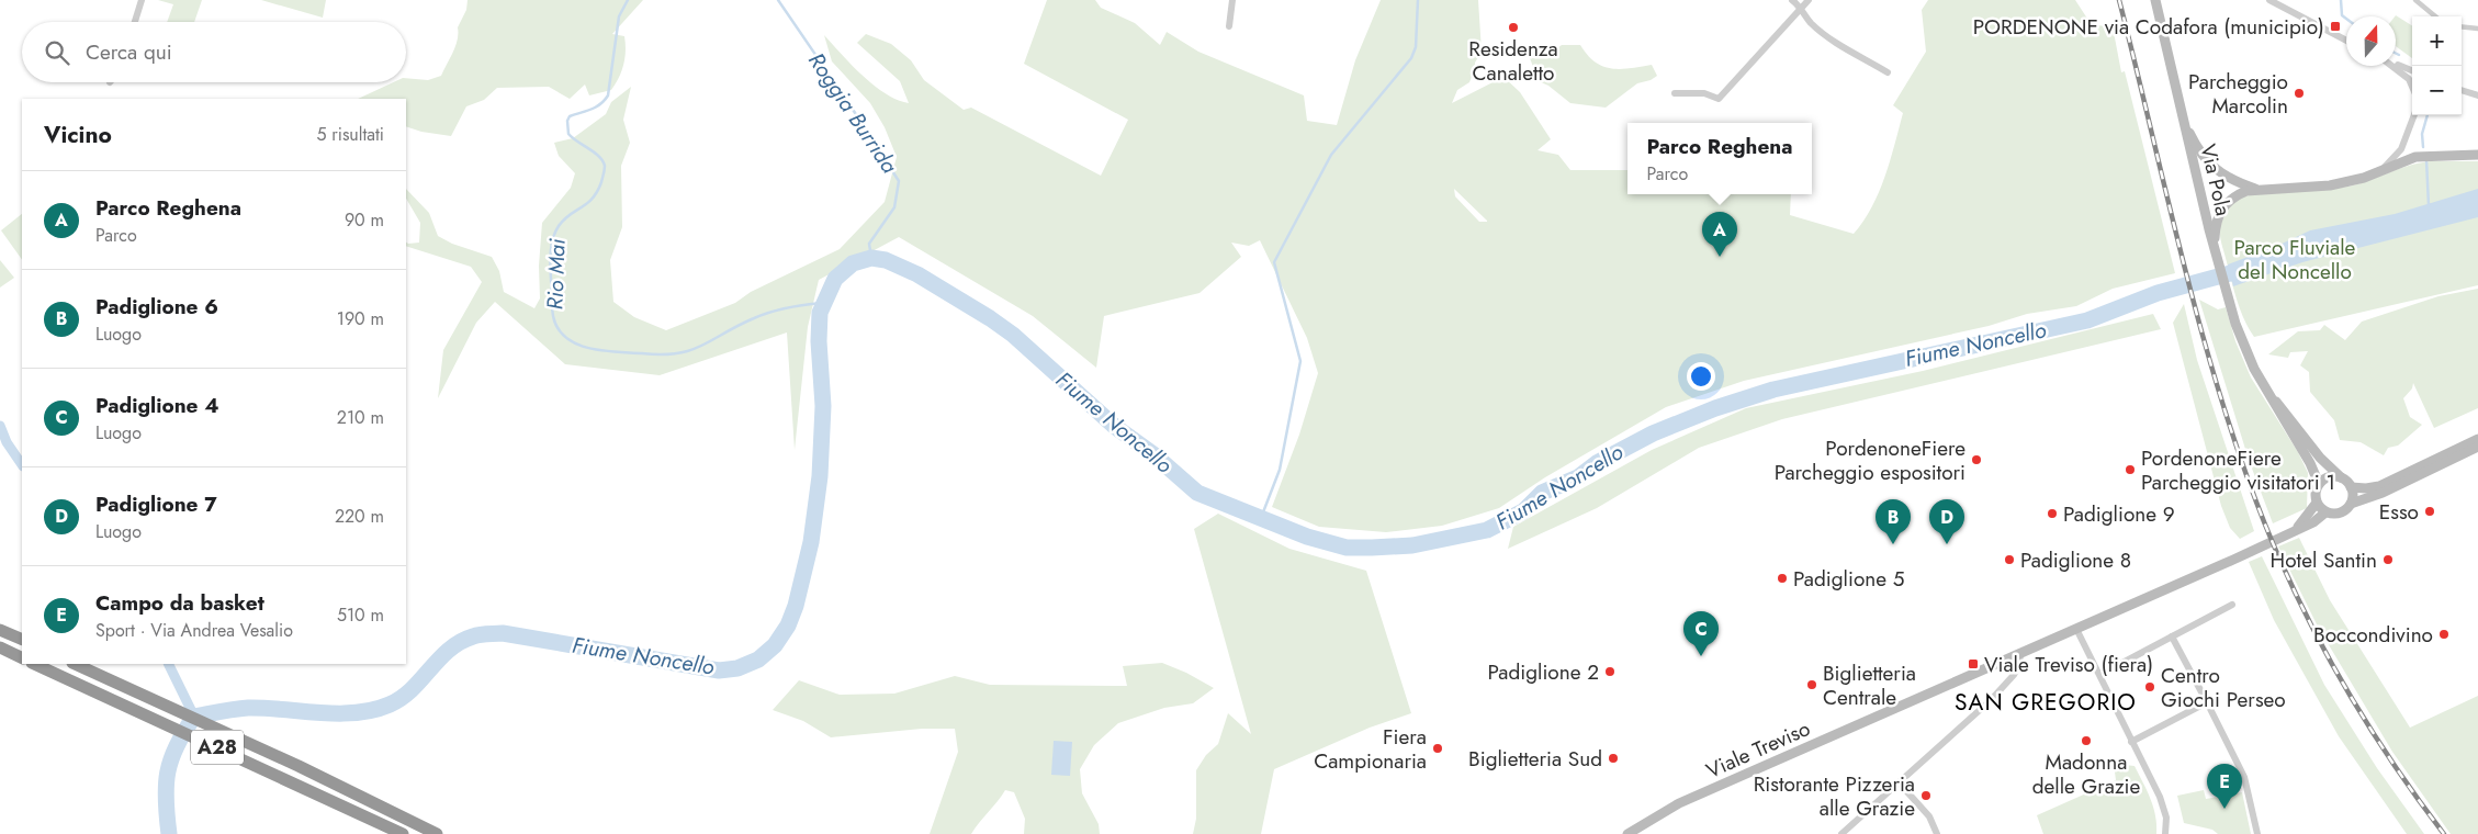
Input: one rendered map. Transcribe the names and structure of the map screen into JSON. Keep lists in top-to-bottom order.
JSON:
{
  "streets": {
    "highway": ["A28"],
    "main road": ["Via Pola", "Viale Treviso"]
  },
  "crossings": [
    ["Via Pola", "Viale Treviso"]
  ],
  "districts": ["SAN GREGORIO"],
  "water": ["Roggia Burrida", "Rio Mai", "Fiume Noncello"],
  "parks": ["Parco Fluviale del Noncello"],
  "places": {
    "transit": ["PORDENONE via Codafora (municipio)", "Viale Treviso (fiera)"],
    "other": [
      "Residenza Canaletto",
      "Parcheggio Marcolin",
      "PordenoneFiere Parcheggio espositori",
      "PordenoneFiere Parcheggio visitatori 1",
      "Esso",
      "Padiglione 9",
      "Padiglione 8",
      "Hotel Santin",
      "Padiglione 5",
      "Boccondivino",
      "Padiglione 2",
      "Biglietteria Centrale",
      "Centro Giochi Perseo",
      "Madonna delle Grazie",
      "Fiera Campionaria",
      "Biglietteria Sud",
      "Ristorante Pizzeria alle Grazie"
    ]
  },
  "north": "top",
  "page": {
    "map_buttons": ["+", "−"],
    "search": "Cerca qui",
    "heading": ["Vicino", "5 risultati"],
    "popup": ["Parco Reghena", "Parco"],
    "list": [
      {
        "mark": "A",
        "name": "Parco Reghena",
        "note": "Parco",
        "value": "90 m"
      },
      {
        "mark": "B",
        "name": "Padiglione 6",
        "note": "Luogo",
        "value": "190 m"
      },
      {
        "mark": "C",
        "name": "Padiglione 4",
        "note": "Luogo",
        "value": "210 m"
      },
      {
        "mark": "D",
        "name": "Padiglione 7",
        "note": "Luogo",
        "value": "220 m"
      },
      {
        "mark": "E",
        "name": "Campo da basket",
        "note": "Sport · Via Andrea Vesalio",
        "value": "510 m"
      }
    ],
    "pins": [
      "A",
      "B",
      "D",
      "C",
      "E"
    ]
  }
}
